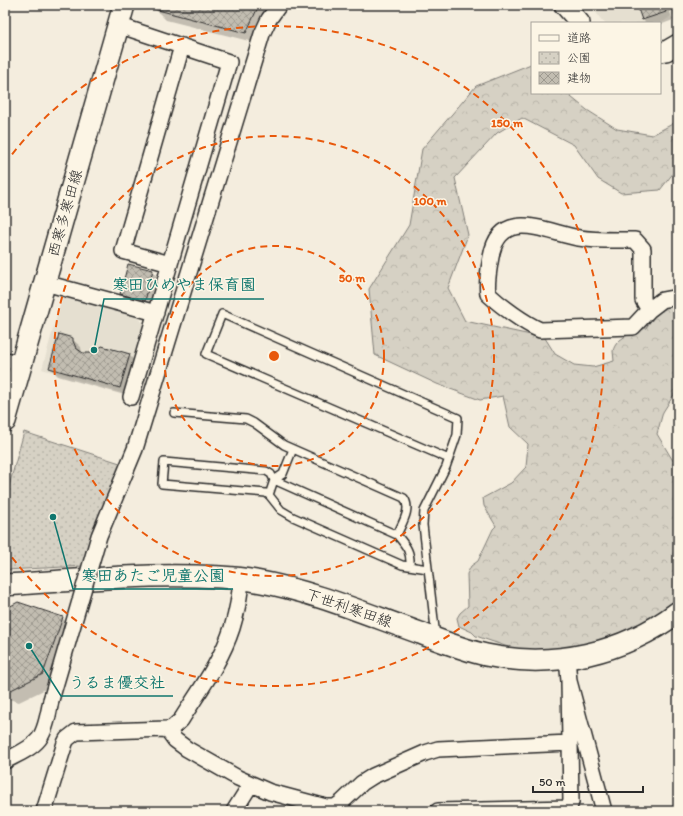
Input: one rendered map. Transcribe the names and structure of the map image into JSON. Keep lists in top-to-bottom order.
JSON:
{
  "streets": {
    "main road": ["西寒多寒田線", "下世利寒田線"]
  },
  "places": ["寒田ひめやま保育園", "寒田あたご児童公園", "うるま優交社"],
  "legend": ["道路", "公園", "建物"],
  "scale_bar": "50 m",
  "rings": ["150 m", "100 m", "50 m"]
}
